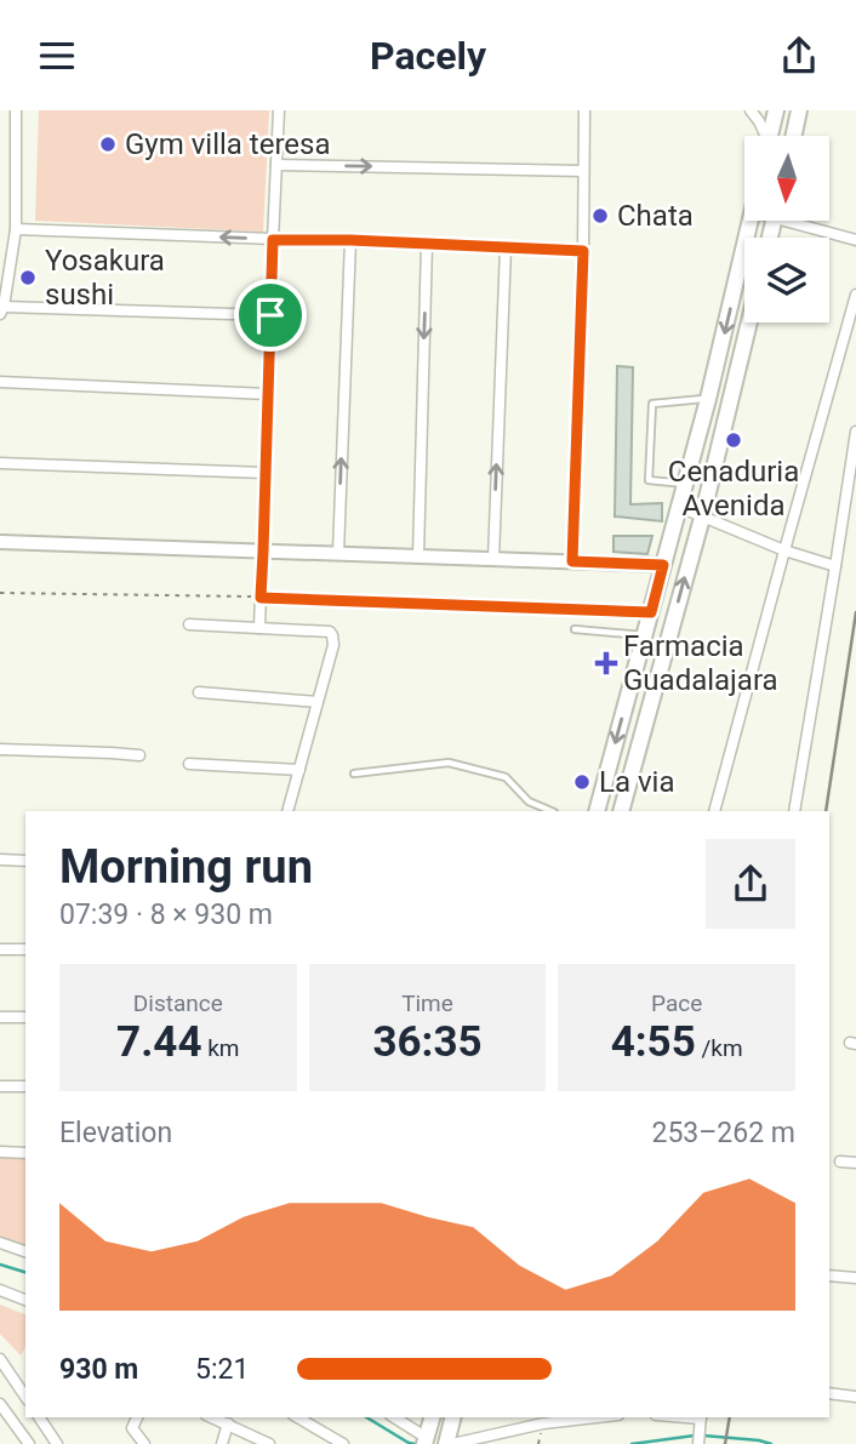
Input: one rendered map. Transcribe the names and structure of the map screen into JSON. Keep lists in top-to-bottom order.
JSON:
{
  "places": {
    "other": [
      "Gym villa teresa",
      "Chata",
      "Yosakura sushi",
      "Cenaduria Avenida",
      "La via"
    ],
    "health": ["Farmacia Guadalajara"]
  },
  "north": "bottom",
  "page": {
    "header": "Pacely",
    "heading": ["Morning run", "07:39 · 8 × 930 m"],
    "stats": [
      ["Distance", "7.44 km"],
      ["Time", "36:35"],
      ["Pace", "4:55 /km"]
    ],
    "chart": ["Elevation", "253–262 m"],
    "list": [
      {
        "name": "930 m",
        "note": "5:21"
      }
    ]
  }
}
